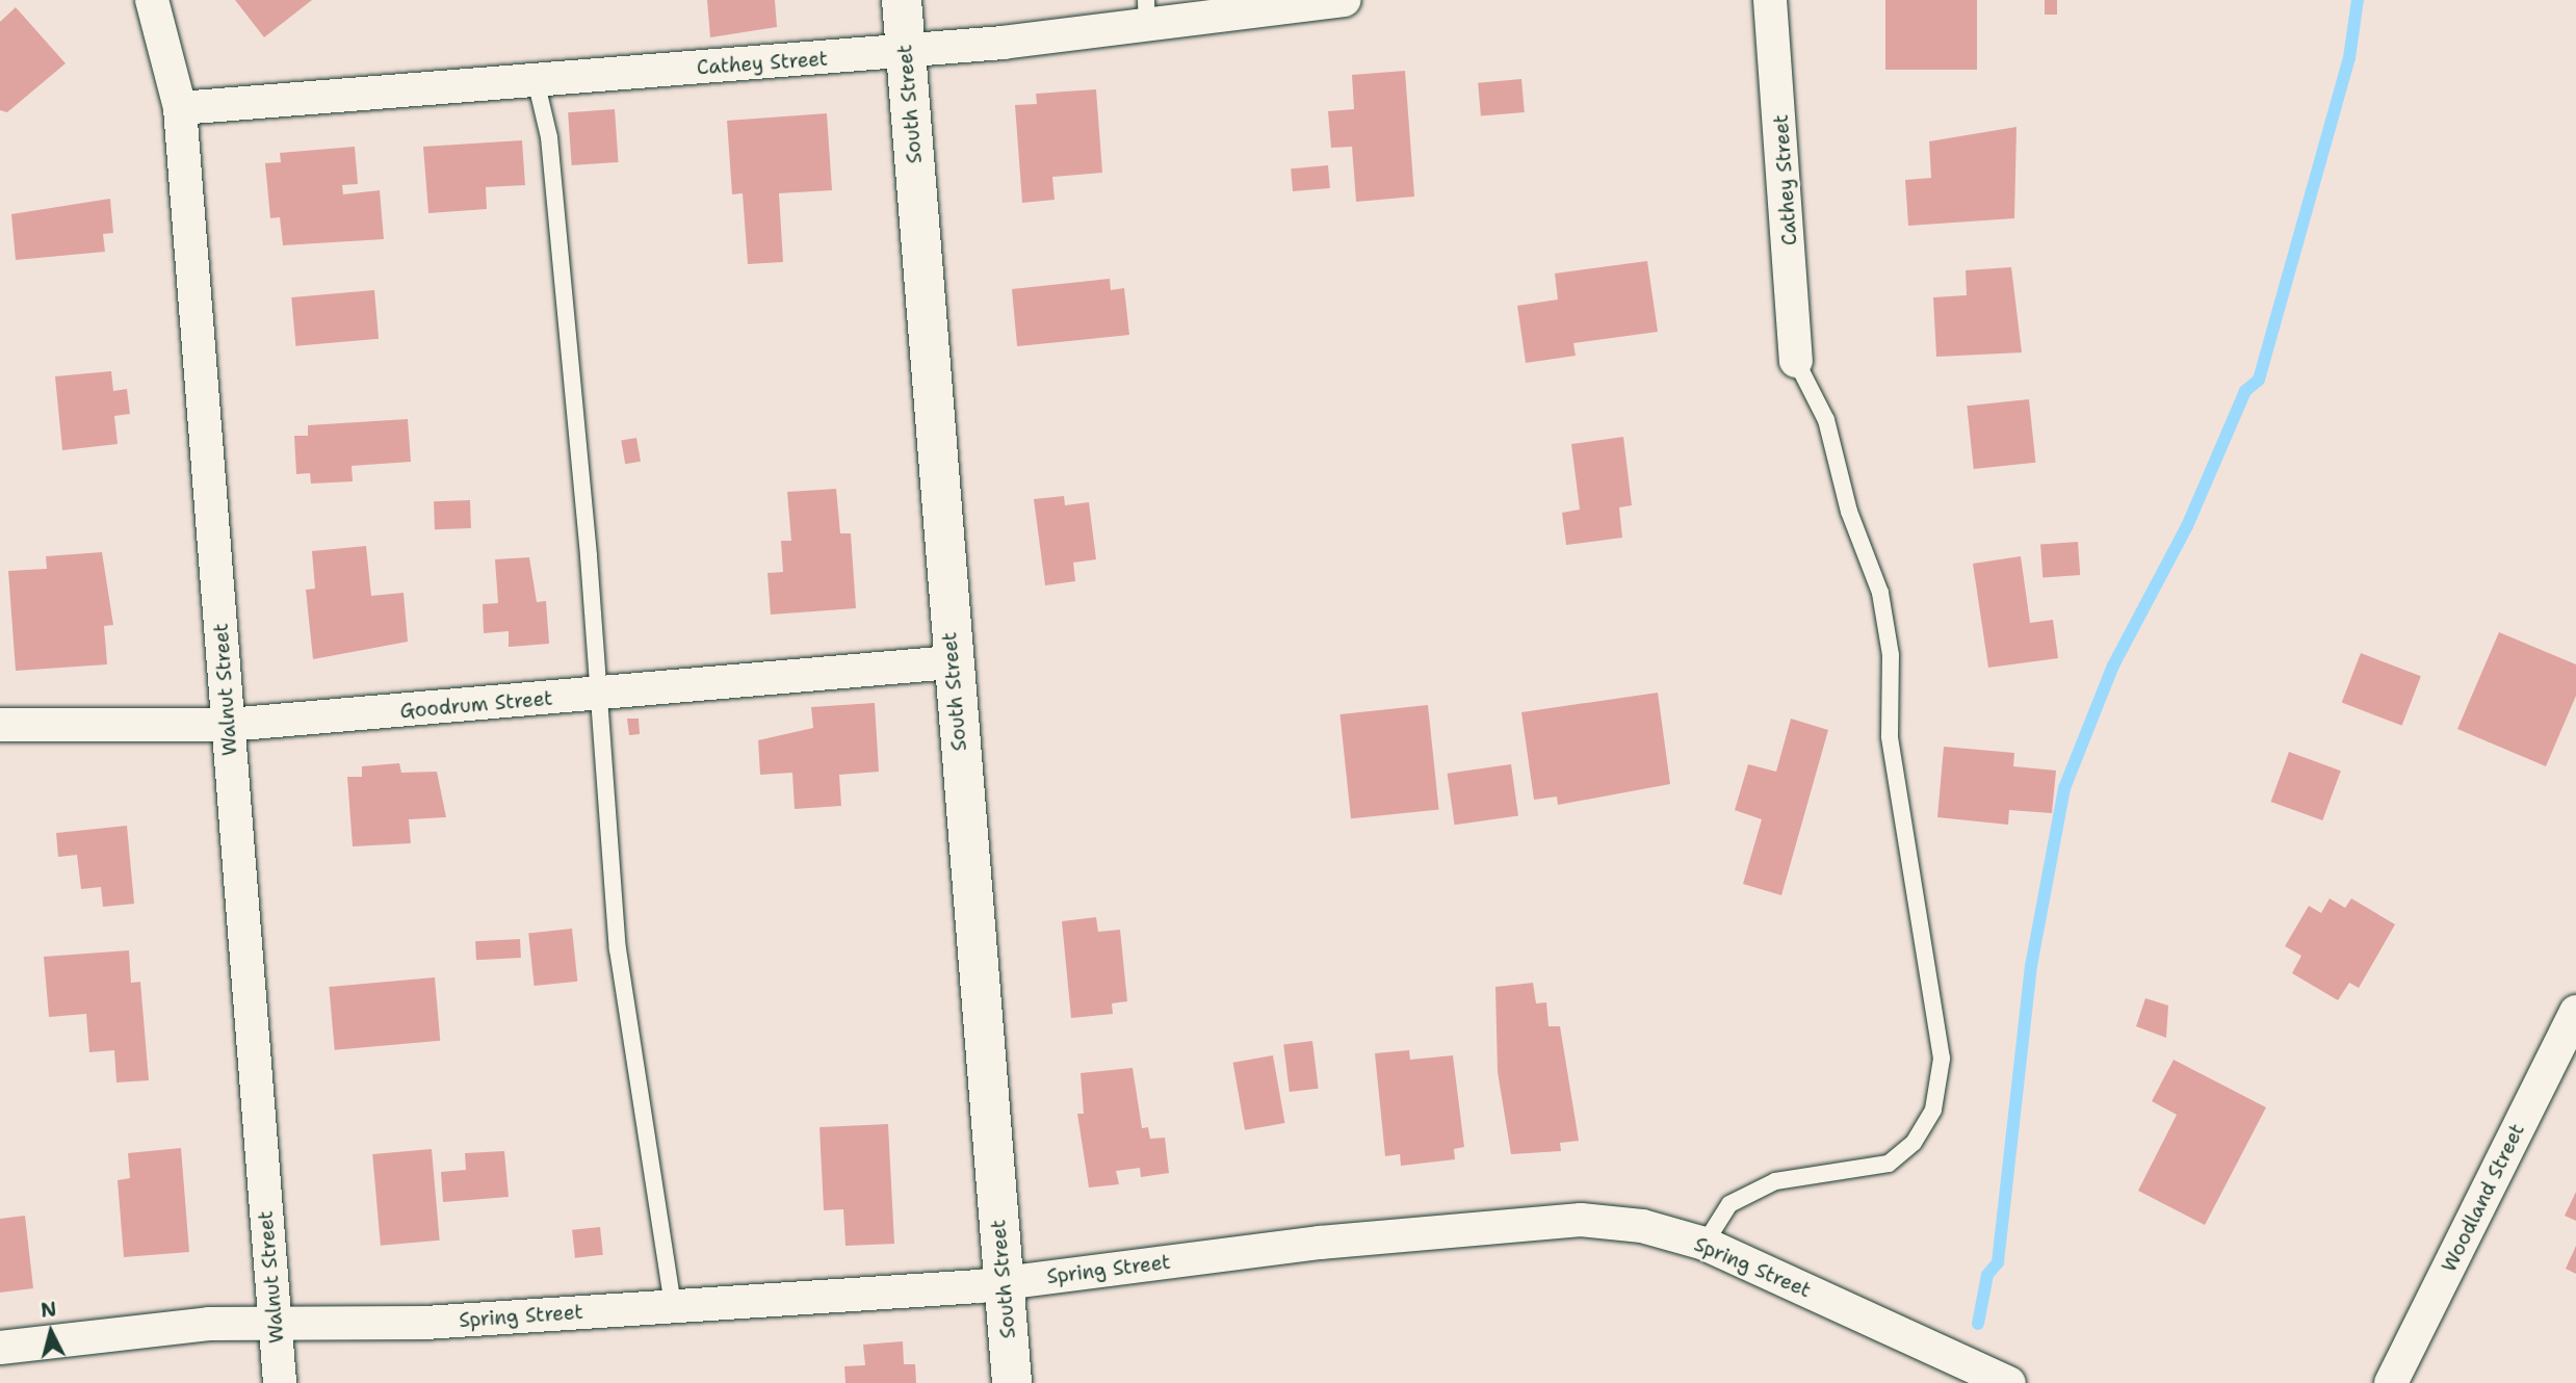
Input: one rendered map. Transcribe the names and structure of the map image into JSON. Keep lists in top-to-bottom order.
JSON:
{
  "streets": {
    "street": [
      "Cathey Street",
      "South Street",
      "Walnut Street",
      "Goodrum Street",
      "Woodland Street",
      "Spring Street"
    ]
  },
  "crossings": [
    ["Cathey Street", "South Street"],
    ["Cathey Street", "Walnut Street"],
    ["South Street", "Goodrum Street"],
    ["South Street", "Spring Street"],
    ["Walnut Street", "Goodrum Street"],
    ["Walnut Street", "Spring Street"]
  ],
  "north": "top"
}
